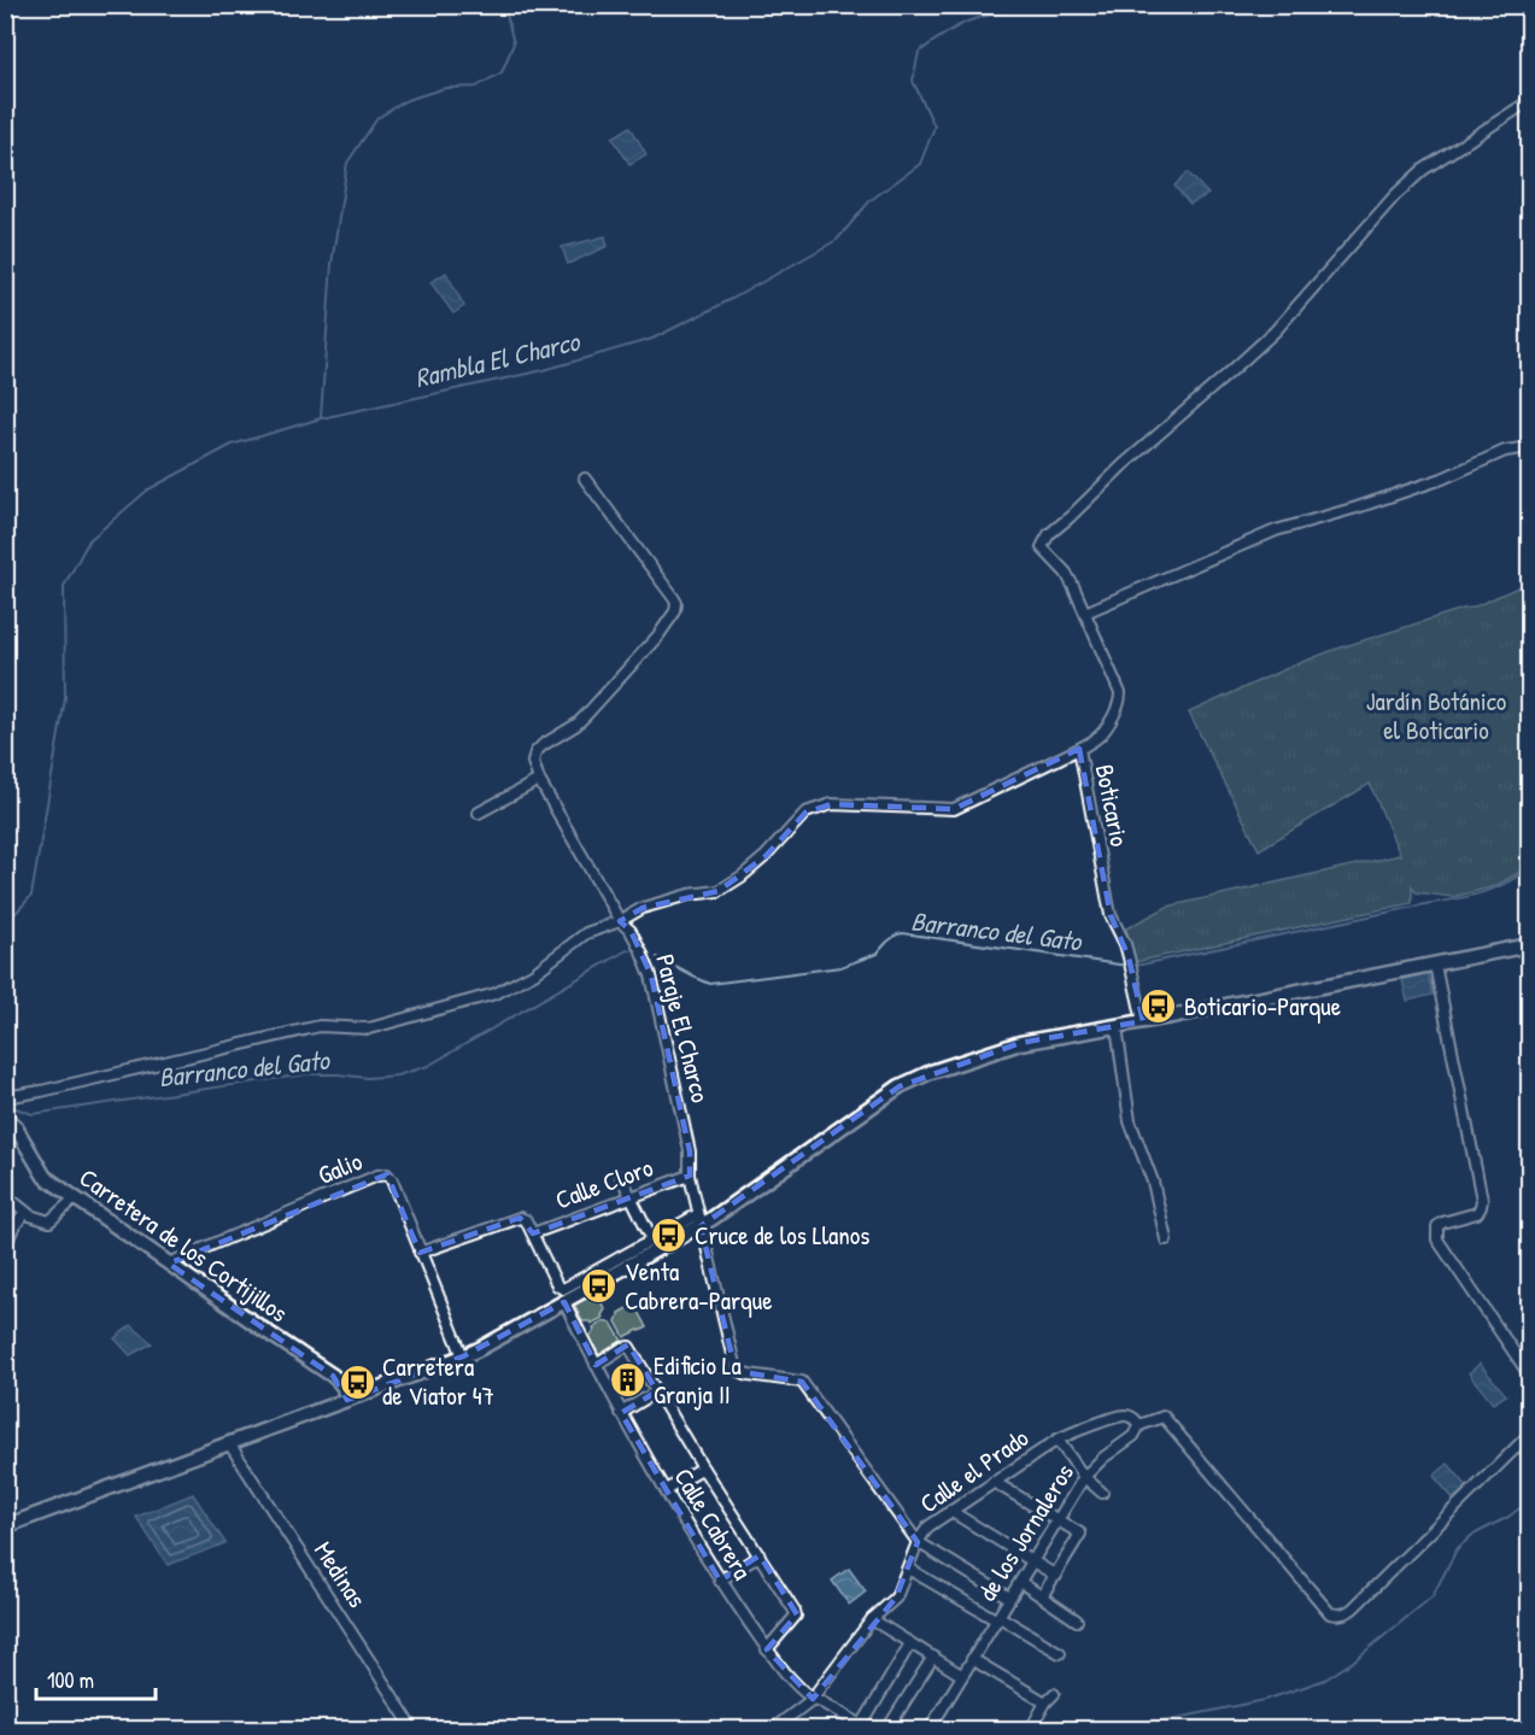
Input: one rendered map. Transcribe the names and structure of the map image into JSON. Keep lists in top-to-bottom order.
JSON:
{
  "streets": {
    "street": [
      "Boticario",
      "Paraje El Charco",
      "Galio",
      "Calle Cloro",
      "Carretera de los Cortijillos",
      "Calle el Prado",
      "Calle Cabrera",
      "de los Jornaleros",
      "Medinas"
    ]
  },
  "crossings": [
    ["Paraje El Charco", "Calle Cloro"],
    ["Paraje El Charco", "Calle el Prado"],
    ["Galio", "Carretera de los Cortijillos"],
    ["Galio", "Calle Cabrera"],
    ["Calle Cloro", "Calle Cabrera"],
    ["Calle el Prado", "Calle Cabrera"],
    ["Calle el Prado", "de los Jornaleros"]
  ],
  "water": ["Rambla El Charco", "Barranco del Gato"],
  "parks": ["Jardín Botánico el Boticario"],
  "places": {
    "bus stop": [
      "Boticario-Parque",
      "Cruce de los Llanos",
      "Venta Cabrera-Parque",
      "Carretera de Viator 47"
    ],
    "building": ["Edificio La Granja II"]
  },
  "scale_bar": "100 m"
}
